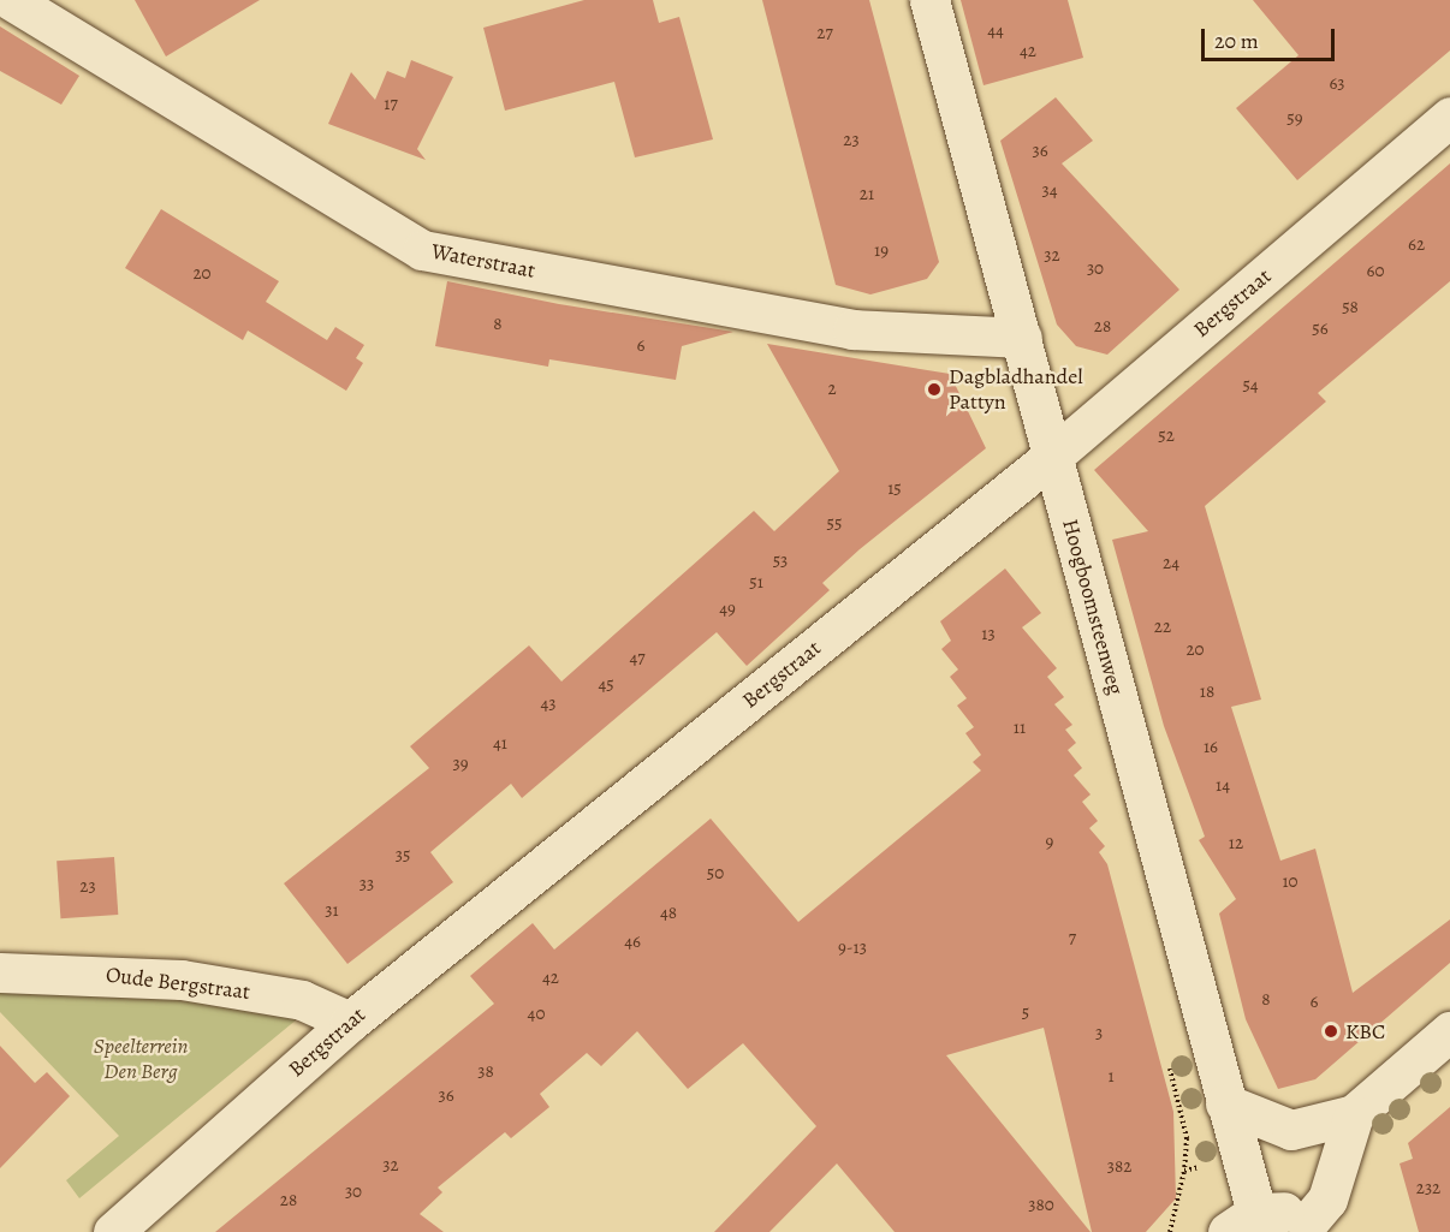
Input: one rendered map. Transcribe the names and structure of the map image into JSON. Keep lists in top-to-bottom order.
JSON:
{
  "streets": {
    "street": [
      "Waterstraat",
      "Bergstraat",
      "Hoogboomsteenweg",
      "Oude Bergstraat"
    ]
  },
  "crossings": [
    ["Waterstraat", "Hoogboomsteenweg"],
    ["Bergstraat", "Hoogboomsteenweg"],
    ["Bergstraat", "Oude Bergstraat"]
  ],
  "parks": ["Speelterrein Den Berg"],
  "places": ["Dagbladhandel Pattyn", "KBC"],
  "house_numbers": [
    "44",
    "27",
    "42",
    "63",
    "17",
    "59",
    "23",
    "36",
    "34",
    "21",
    "62",
    "19",
    "32",
    "30",
    "60",
    "20",
    "58",
    "8",
    "28",
    "56",
    "6",
    "54",
    "2",
    "52",
    "15",
    "55",
    "53",
    "24",
    "51",
    "49",
    "22",
    "13",
    "20",
    "47",
    "45",
    "18",
    "43",
    "11",
    "41",
    "16",
    "39",
    "14",
    "9",
    "12",
    "35",
    "50",
    "10",
    "33",
    "23",
    "31",
    "48",
    "7",
    "46",
    "9-13",
    "42",
    "8",
    "6",
    "5",
    "40",
    "3",
    "38",
    "1",
    "36",
    "32",
    "382",
    "232",
    "30",
    "28",
    "380"
  ],
  "scale_bar": "20 m"
}
